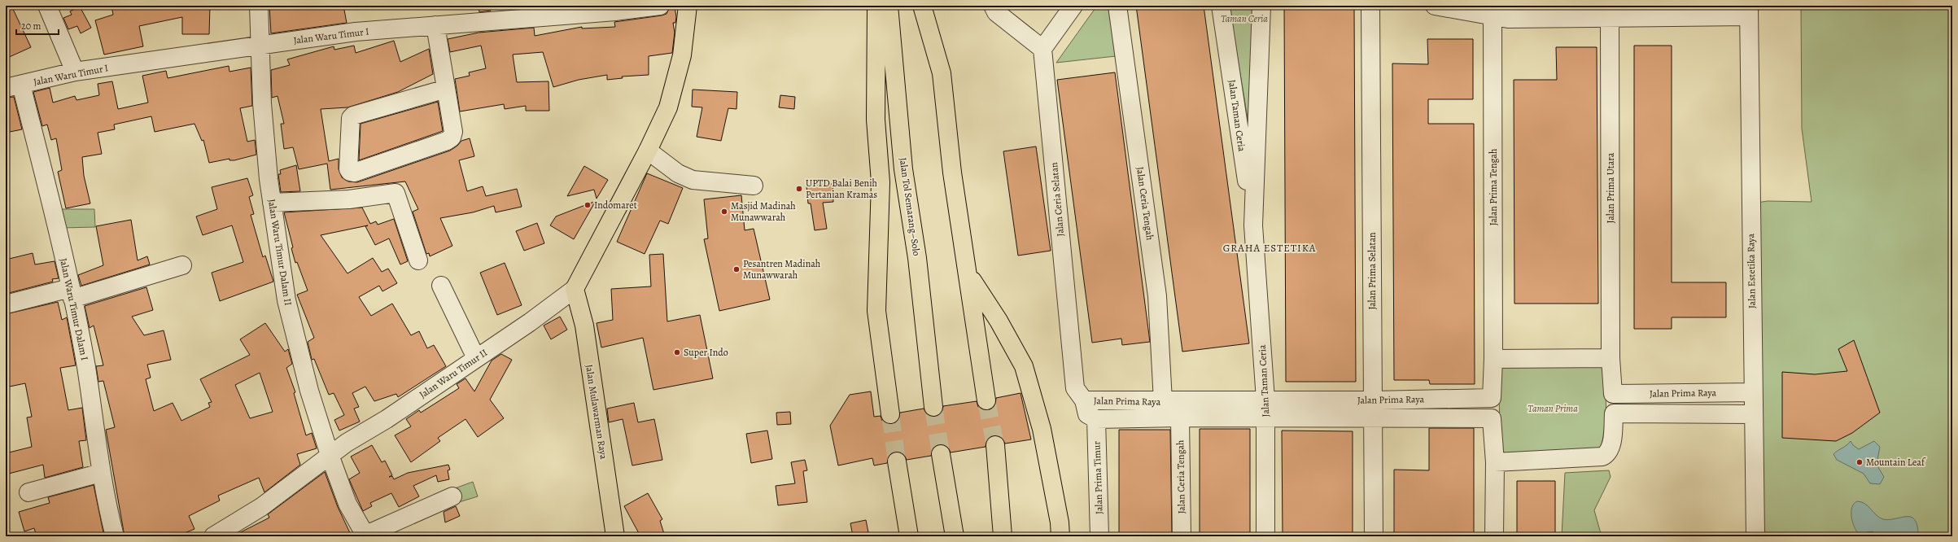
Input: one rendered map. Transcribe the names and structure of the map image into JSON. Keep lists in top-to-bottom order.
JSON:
{
  "streets": {
    "main road": ["Jalan Tol Semarang–Solo", "Jalan Mulawarman Raya"],
    "street": [
      "Jalan Waru Timur I",
      "Jalan Taman Ceria",
      "Jalan Prima Tengah",
      "Jalan Prima Utara",
      "Jalan Ceria Selatan",
      "Jalan Ceria Tengah",
      "Jalan Waru Timur Dalam II",
      "Jalan Prima Selatan",
      "Jalan Estetika Raya",
      "Jalan Waru Timur Dalam I",
      "Jalan Waru Timur II",
      "Jalan Prima Raya",
      "Jalan Prima Timur"
    ]
  },
  "crossings": [
    ["Jalan Waru Timur I", "Jalan Waru Timur Dalam II"],
    ["Jalan Waru Timur I", "Jalan Waru Timur Dalam I"],
    ["Jalan Taman Ceria", "Jalan Prima Raya"],
    ["Jalan Ceria Selatan", "Jalan Prima Raya"],
    ["Jalan Ceria Tengah", "Jalan Prima Raya"],
    ["Jalan Waru Timur Dalam II", "Jalan Waru Timur II"],
    ["Jalan Prima Selatan", "Jalan Prima Raya"],
    ["Jalan Estetika Raya", "Jalan Prima Raya"],
    ["Jalan Waru Timur II", "Jalan Mulawarman Raya"],
    ["Jalan Prima Raya", "Jalan Prima Timur"]
  ],
  "districts": ["GRAHA ESTETIKA"],
  "parks": ["Taman Ceria", "Taman Prima"],
  "places": [
    "UPTD Balai Benih Pertanian Kramas",
    "Indomaret",
    "Masjid Madinah Munawwarah",
    "Pesantren Madinah Munawwarah",
    "Super Indo",
    "Mountain Leaf"
  ],
  "scale_bar": "20 m"
}
